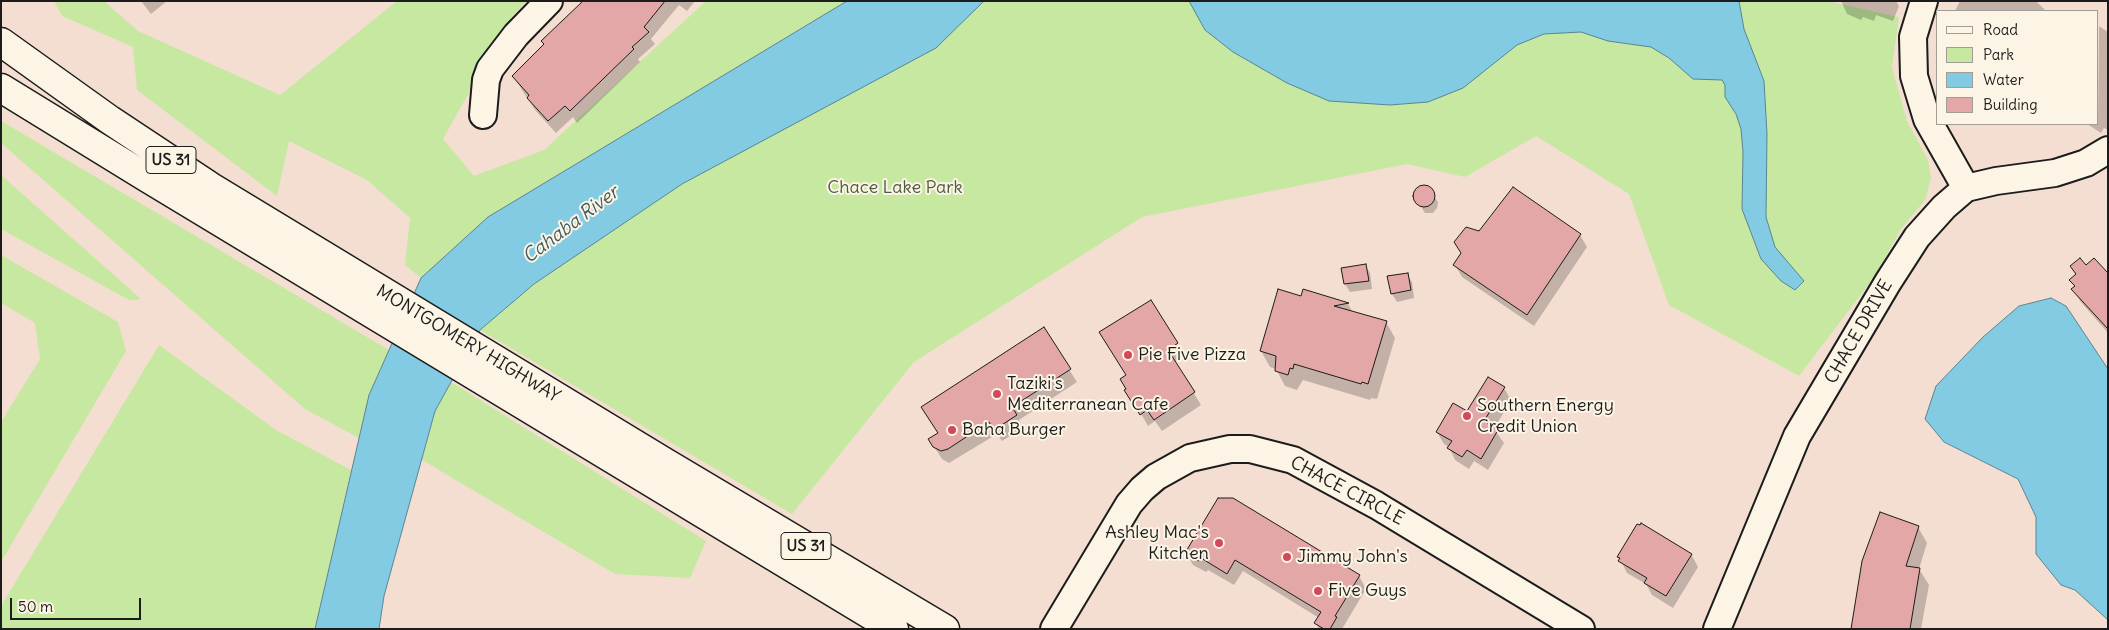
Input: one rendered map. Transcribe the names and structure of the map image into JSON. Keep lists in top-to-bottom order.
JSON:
{
  "streets": {
    "main road": ["US 31", "MONTGOMERY HIGHWAY"],
    "street": ["CHACE DRIVE", "CHACE CIRCLE"]
  },
  "water": ["Cahaba River"],
  "parks": ["Chace Lake Park"],
  "places": [
    "Pie Five Pizza",
    "Taziki's Mediterranean Cafe",
    "Southern Energy Credit Union",
    "Baha Burger",
    "Ashley Mac's Kitchen",
    "Jimmy John's",
    "Five Guys"
  ],
  "legend": [
    "Road",
    "Park",
    "Water",
    "Building"
  ],
  "scale_bar": "50 m"
}
